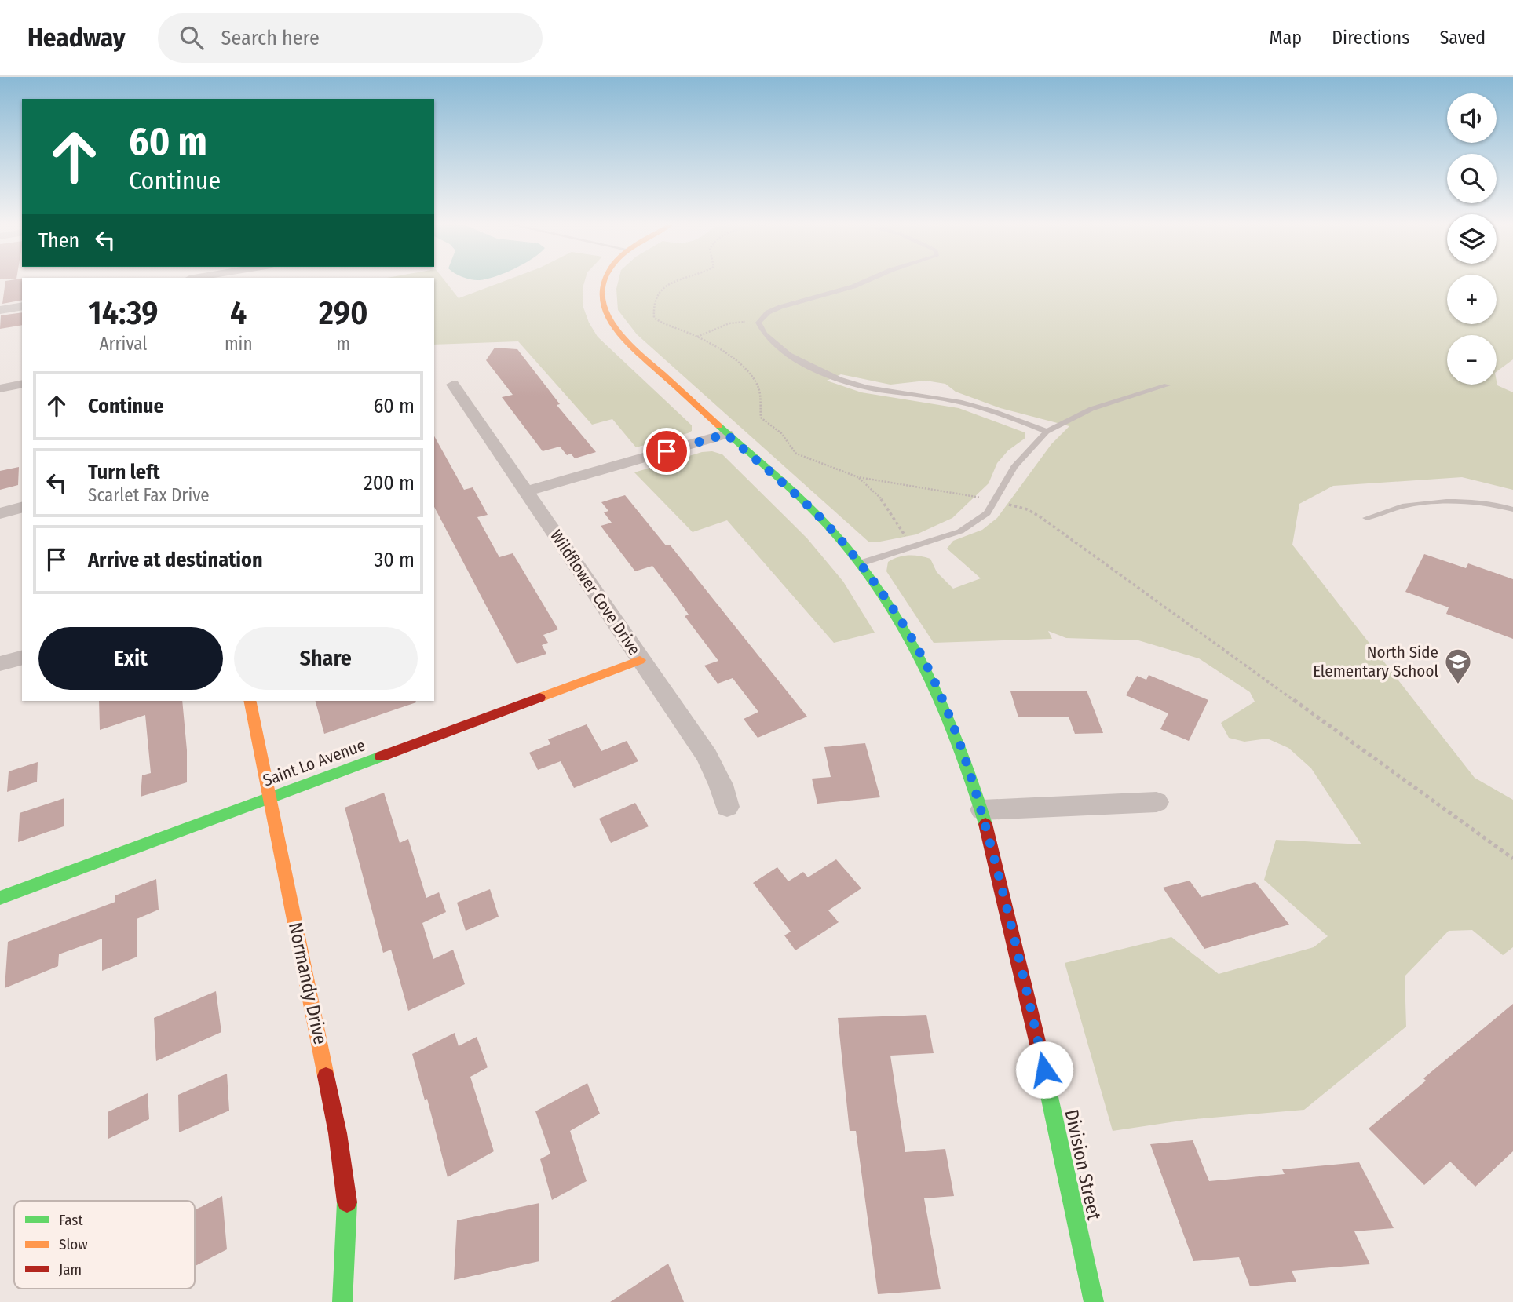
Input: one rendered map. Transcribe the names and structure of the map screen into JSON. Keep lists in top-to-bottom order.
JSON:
{
  "streets": {
    "street": [
      "Wildflower Cove Drive",
      "Saint Lo Avenue",
      "Normandy Drive",
      "Division Street"
    ]
  },
  "crossings": [
    ["Wildflower Cove Drive", "Saint Lo Avenue"],
    ["Saint Lo Avenue", "Normandy Drive"]
  ],
  "places": {
    "school or university": ["North Side Elementary School"]
  },
  "legend": ["Fast", "Slow", "Jam"],
  "page": {
    "header": "Headway",
    "search": "Search here",
    "nav": ["Map", "Directions", "Saved"],
    "map_buttons": ["+", "−"],
    "turn": ["60 m", "Continue"],
    "then": "Then",
    "eta": [
      "14:39",
      "Arrival",
      "4",
      "min",
      "290",
      "m"
    ],
    "list": [
      {
        "name": "Continue",
        "value": "60 m"
      },
      {
        "name": "Turn left",
        "note": "Scarlet Fax Drive",
        "value": "200 m"
      },
      {
        "name": "Arrive at destination",
        "value": "30 m"
      }
    ],
    "buttons": ["Exit", "Share"]
  }
}
